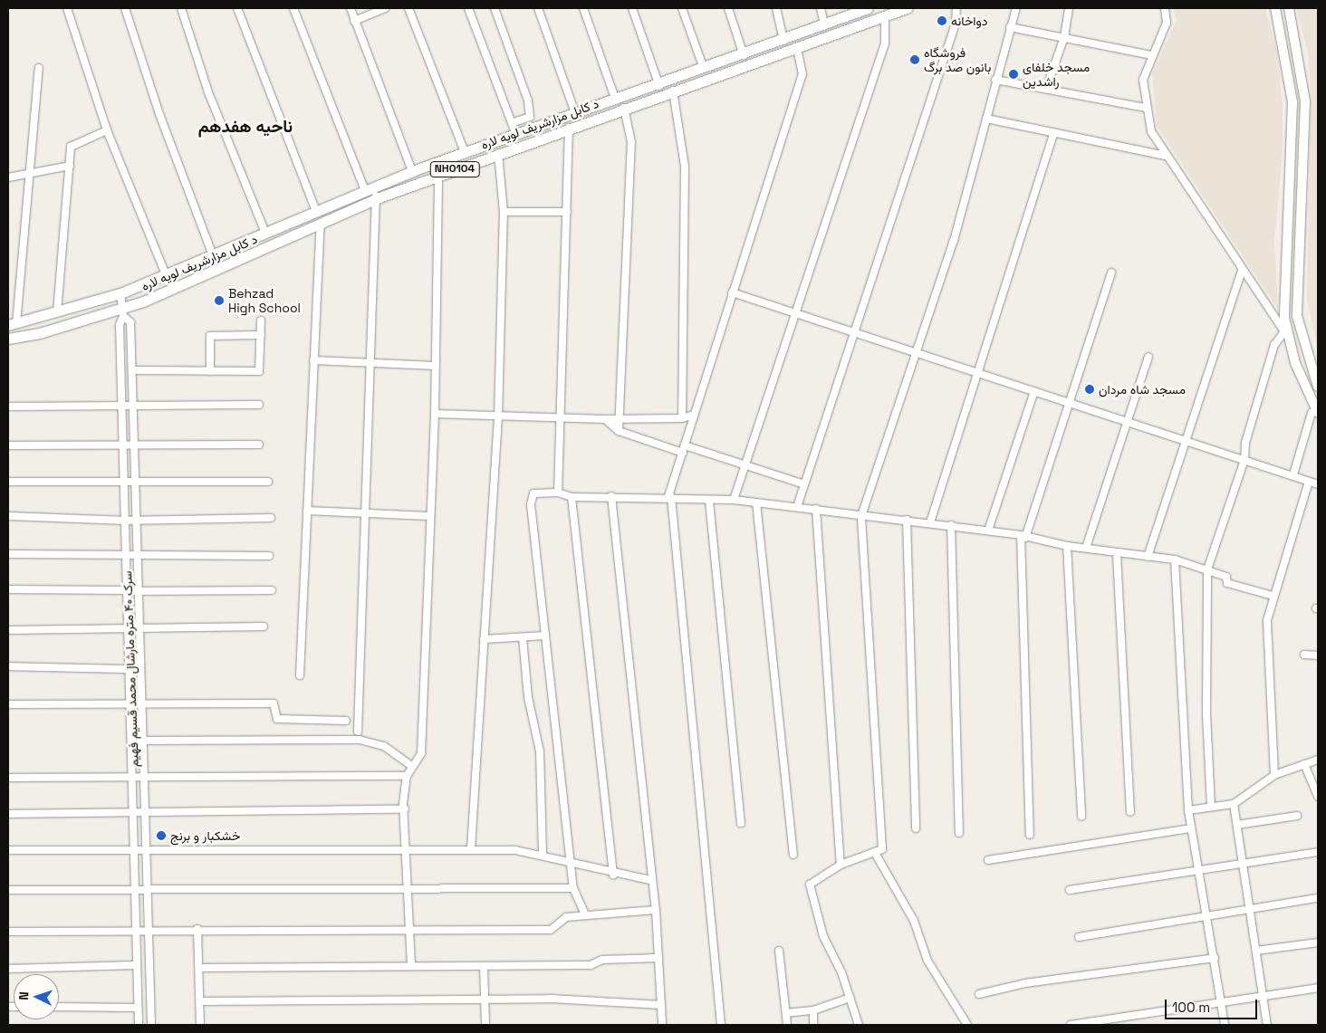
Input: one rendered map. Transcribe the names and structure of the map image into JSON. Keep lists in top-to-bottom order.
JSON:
{
  "streets": {
    "highway": ["د کابل مزارشریف لویه لاره", "NH0104"],
    "street": ["سرک ۴۰ متره مارشال محمد قسیم فهیم"]
  },
  "crossings": [
    ["د کابل مزارشریف لویه لاره", "سرک ۴۰ متره مارشال محمد قسیم فهیم"]
  ],
  "districts": ["ناحیه هفدهم"],
  "places": [
    "دواخانه",
    "فروشگاه بانون صد برگ",
    "مسجد خلفای راشدین",
    "Behzad High School",
    "مسجد شاه مردان",
    "خشکبار و برنج"
  ],
  "scale_bar": "100 m",
  "north": "left"
}
